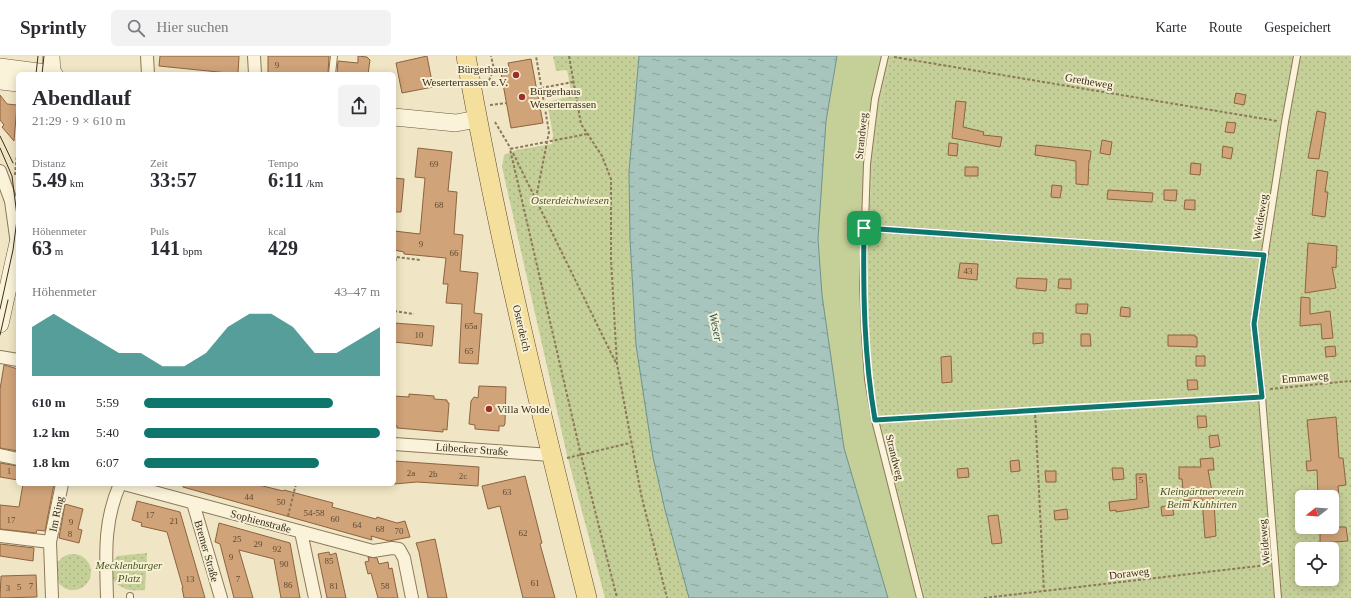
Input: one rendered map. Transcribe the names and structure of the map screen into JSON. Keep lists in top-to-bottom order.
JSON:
{
  "streets": {
    "main road": ["Osterdeich"],
    "street": [
      "Lübecker Straße",
      "Im Ring",
      "Sophienstraße",
      "Bremer Straße"
    ],
    "lane": ["Strandweg", "Weideweg"],
    "path": ["Gretheweg", "Emmaweg", "Doraweg"]
  },
  "crossings": [
    ["Gretheweg", "Weideweg"],
    ["Weideweg", "Emmaweg"],
    ["Weideweg", "Doraweg"],
    ["Osterdeich", "Lübecker Straße"],
    ["Sophienstraße", "Bremer Straße"]
  ],
  "water": ["Weser"],
  "parks": ["Osterdeichwiesen", "Kleingärtnerverein Beim Kuhhirten", "Mecklenburger Platz"],
  "places": ["Bürgerhaus Weserterrassen e.V.", "Bürgerhaus Weserterrassen", "Villa Wolde"],
  "house_numbers": [
    "9",
    "69",
    "68",
    "9",
    "66",
    "43",
    "65a",
    "10",
    "65",
    "1",
    "2a",
    "2b",
    "2c",
    "5",
    "63",
    "44",
    "50",
    "54-58",
    "17",
    "60",
    "17",
    "21",
    "9",
    "64",
    "68",
    "70",
    "62",
    "8",
    "25",
    "29",
    "92",
    "9",
    "85",
    "90",
    "13",
    "7",
    "61",
    "86",
    "7",
    "81",
    "58",
    "5",
    "3"
  ],
  "north": "left",
  "page": {
    "header": "Sprintly",
    "search": "Hier suchen",
    "nav": ["Karte", "Route", "Gespeichert"],
    "heading": ["Abendlauf", "21:29 · 9 × 610 m"],
    "stats": [
      ["Distanz", "5.49 km"],
      ["Zeit", "33:57"],
      ["Tempo", "6:11 /km"],
      ["Höhenmeter", "63 m"],
      ["Puls", "141 bpm"],
      ["kcal", "429"]
    ],
    "chart": ["Höhenmeter", "43–47 m"],
    "list": [
      {
        "name": "610 m",
        "note": "5:59"
      },
      {
        "name": "1.2 km",
        "note": "5:40"
      },
      {
        "name": "1.8 km",
        "note": "6:07"
      }
    ]
  }
}
